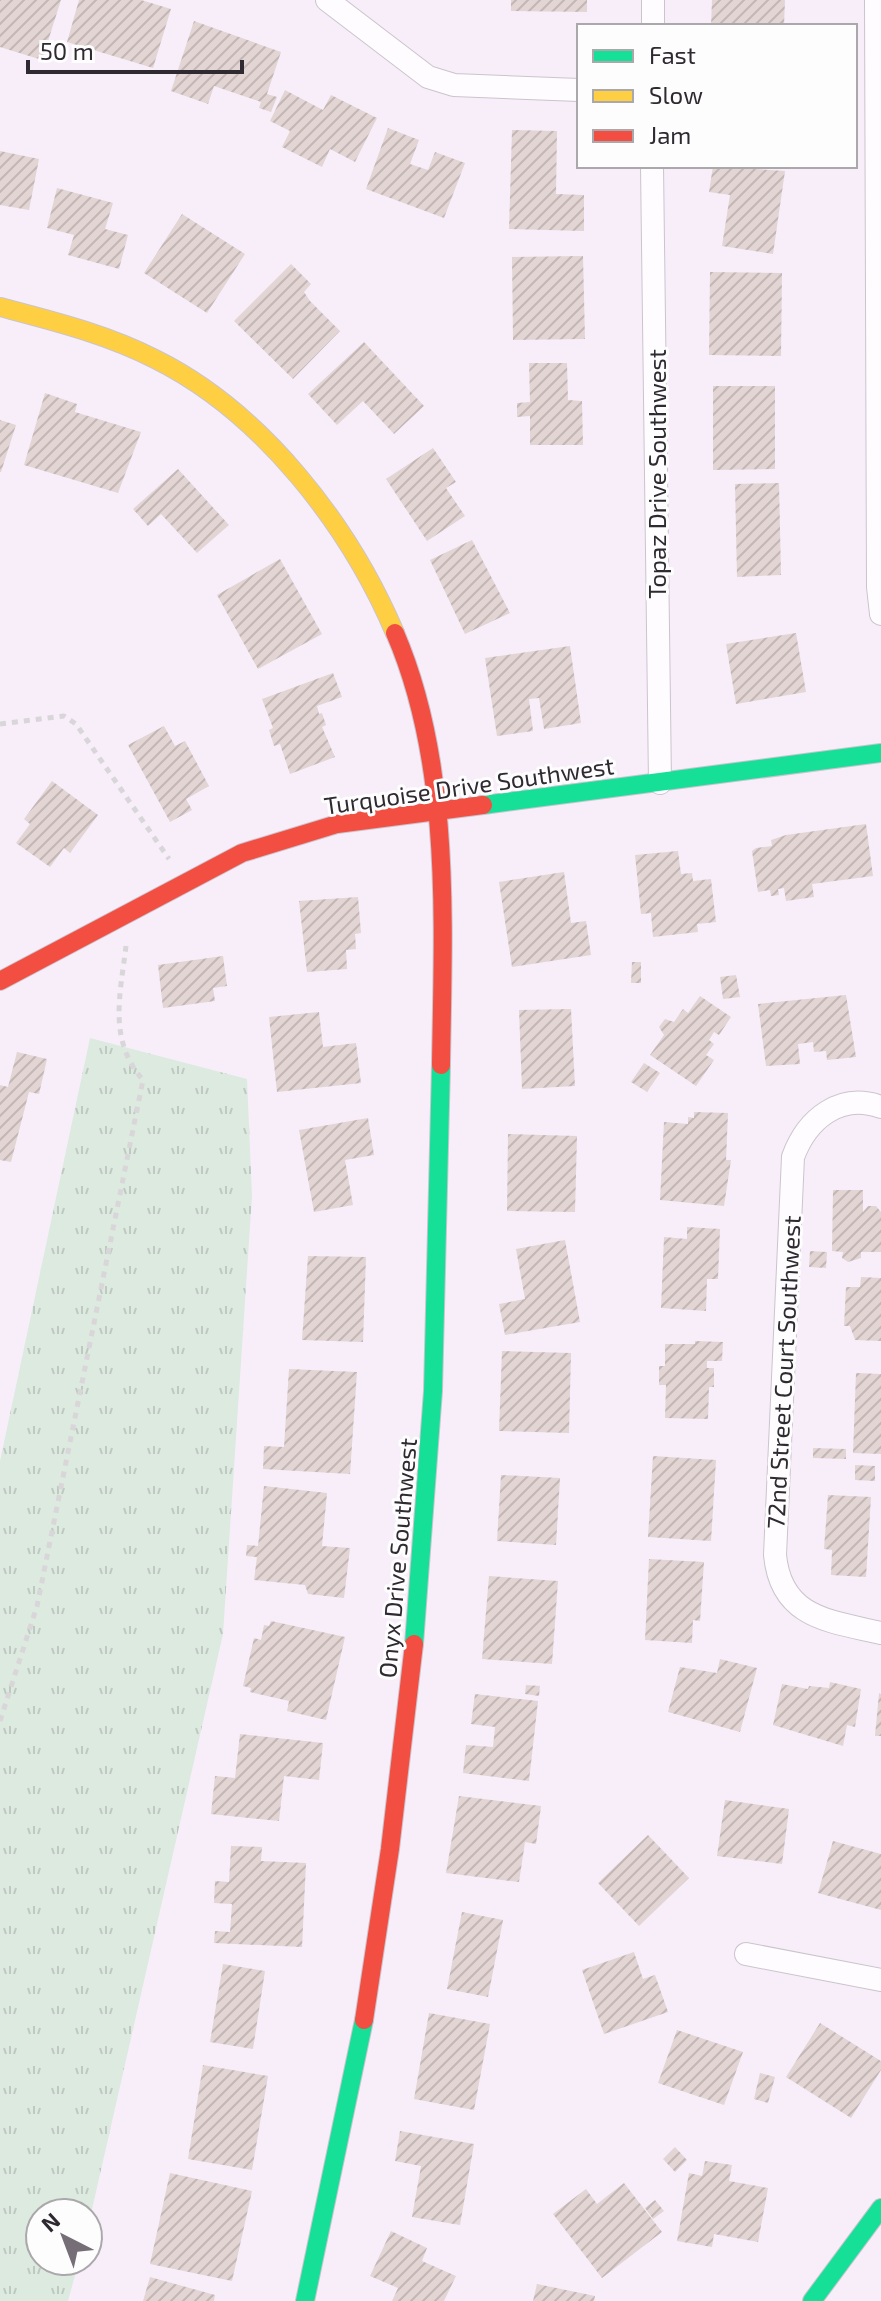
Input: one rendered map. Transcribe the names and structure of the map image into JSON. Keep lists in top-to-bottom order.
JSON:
{
  "streets": {
    "street": [
      "Topaz Drive Southwest",
      "Turquoise Drive Southwest",
      "72nd Street Court Southwest",
      "Onyx Drive Southwest"
    ]
  },
  "crossings": [
    ["Topaz Drive Southwest", "Turquoise Drive Southwest"],
    ["Turquoise Drive Southwest", "Onyx Drive Southwest"]
  ],
  "legend": ["Fast", "Slow", "Jam"],
  "scale_bar": "50 m",
  "north": "top left"
}
